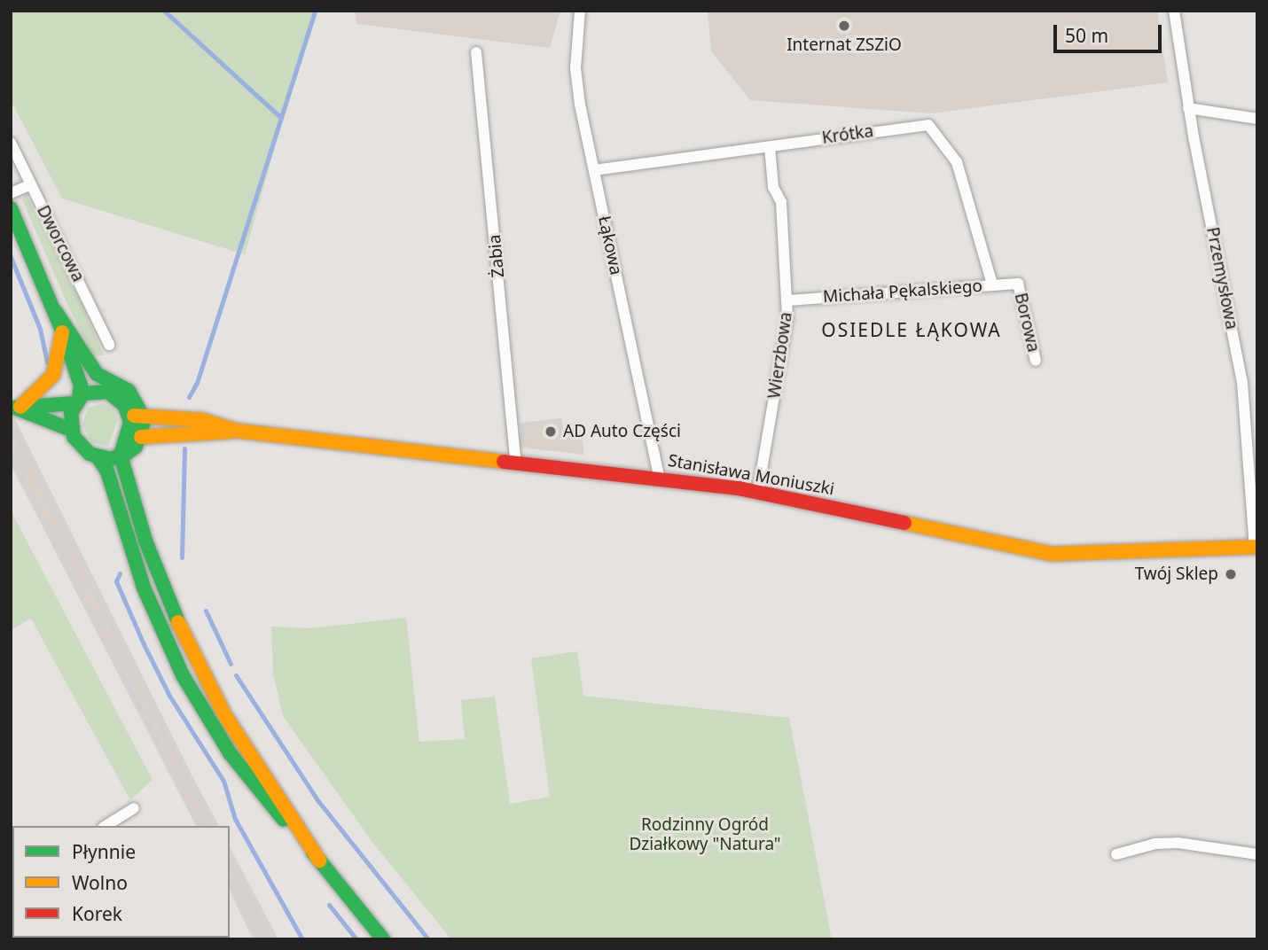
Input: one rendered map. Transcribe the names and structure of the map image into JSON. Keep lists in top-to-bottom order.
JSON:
{
  "streets": {
    "main road": ["Stanisława Moniuszki"],
    "street": [
      "Krótka",
      "Dworcowa",
      "Łąkowa",
      "Żabia",
      "Przemysłowa",
      "Michała Pękalskiego",
      "Borowa",
      "Wierzbowa"
    ]
  },
  "crossings": [
    ["Krótka", "Łąkowa"],
    ["Krótka", "Michała Pękalskiego"],
    ["Krótka", "Wierzbowa"],
    ["Łąkowa", "Stanisława Moniuszki"],
    ["Żabia", "Stanisława Moniuszki"],
    ["Przemysłowa", "Stanisława Moniuszki"],
    ["Michała Pękalskiego", "Borowa"],
    ["Michała Pękalskiego", "Wierzbowa"],
    ["Wierzbowa", "Stanisława Moniuszki"]
  ],
  "districts": ["OSIEDLE ŁĄKOWA"],
  "parks": ["Rodzinny Ogród Działkowy \"Natura\""],
  "places": ["Internat ZSZiO", "AD Auto Części", "Twój Sklep"],
  "legend": ["Płynnie", "Wolno", "Korek"],
  "scale_bar": "50 m"
}
